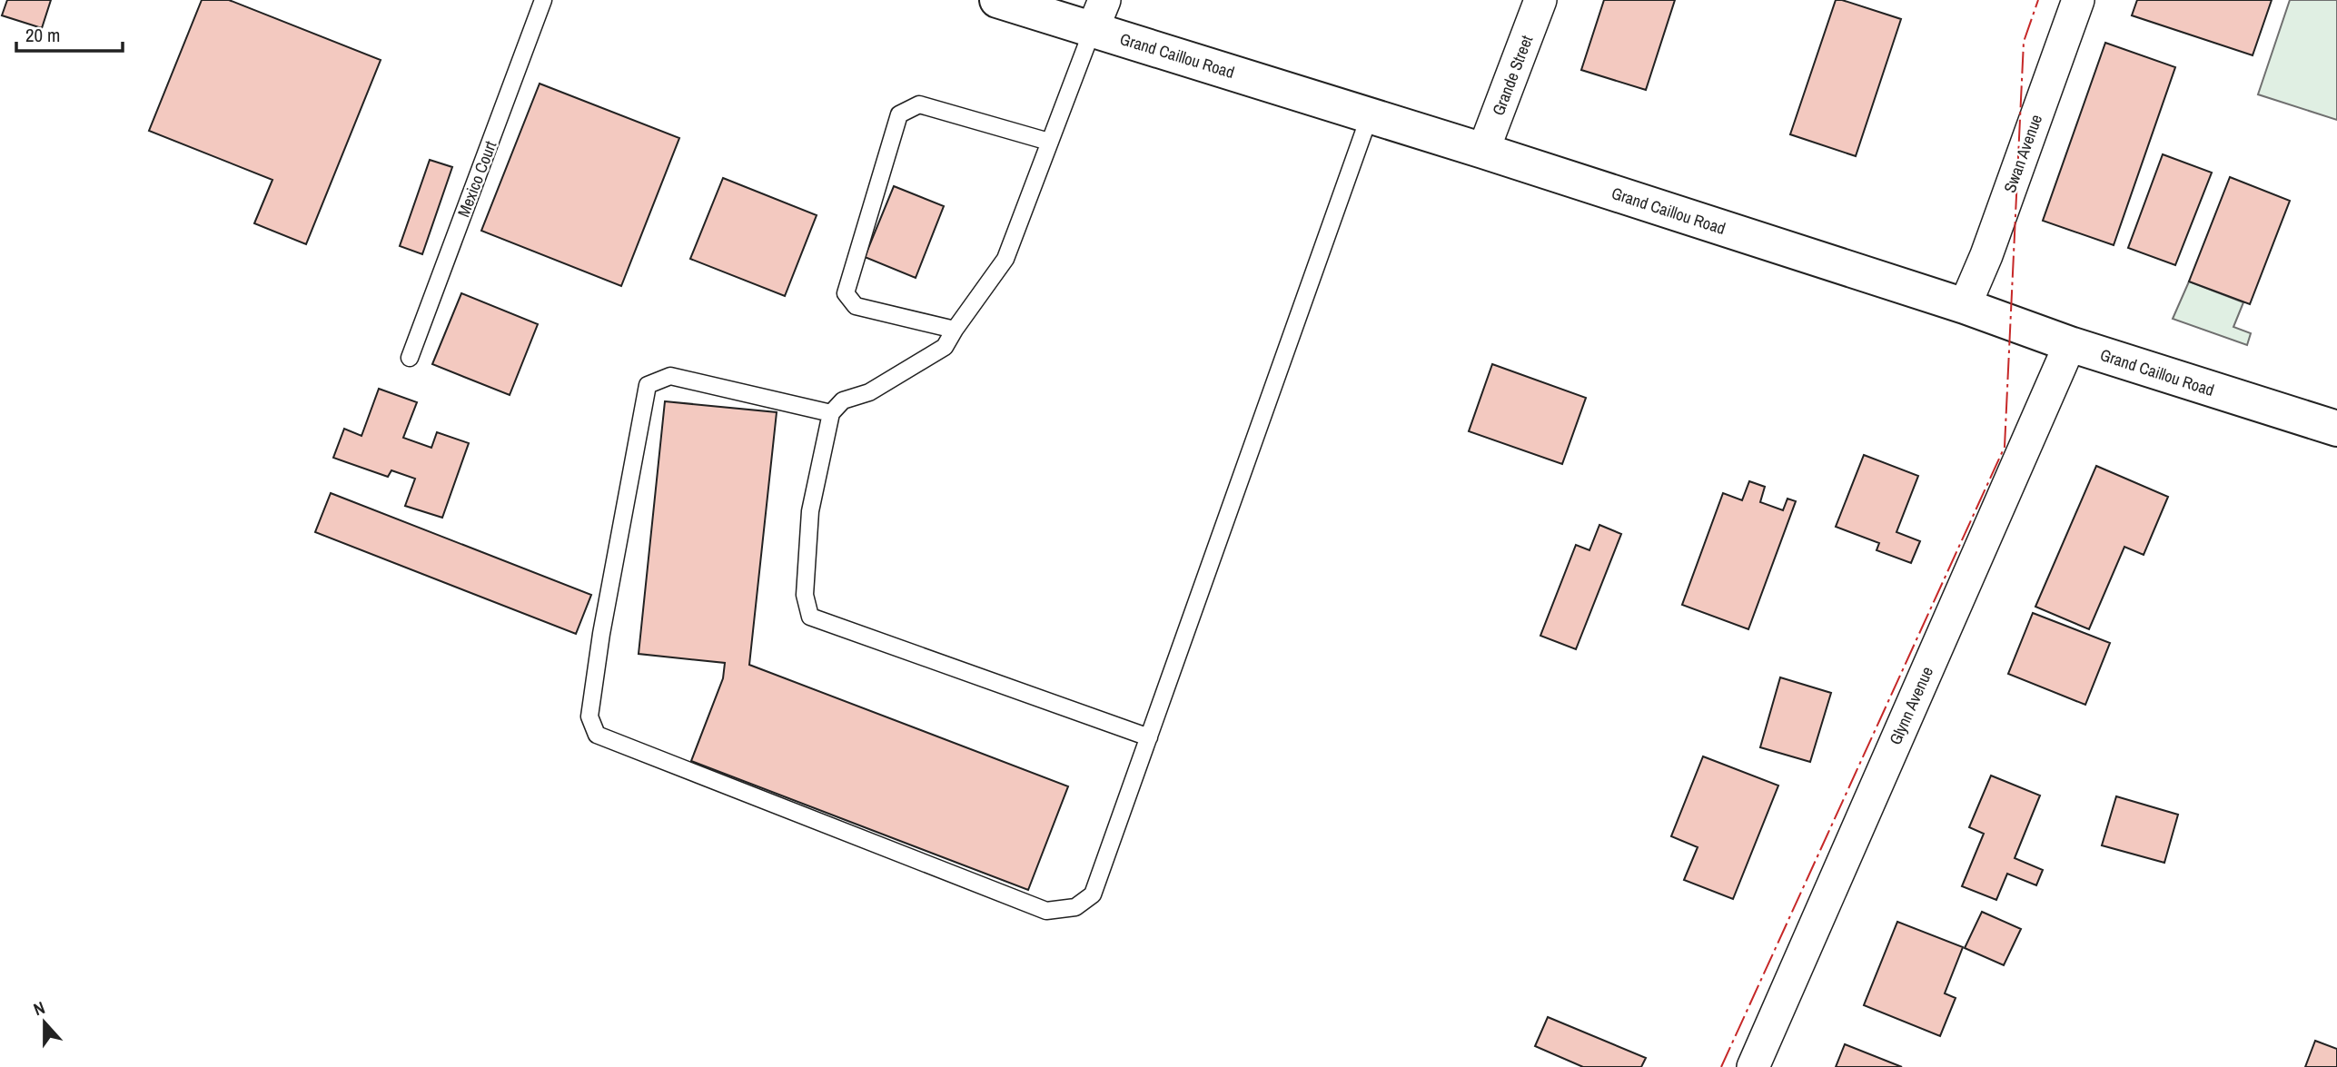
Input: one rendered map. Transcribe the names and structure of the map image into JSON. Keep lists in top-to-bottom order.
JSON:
{
  "streets": {
    "main road": ["Grand Caillou Road"],
    "street": ["Grande Street", "Swan Avenue", "Glynn Avenue"],
    "lane": ["Mexico Court"]
  },
  "crossings": [
    ["Grand Caillou Road", "Grande Street"],
    ["Grand Caillou Road", "Swan Avenue"],
    ["Grand Caillou Road", "Glynn Avenue"]
  ],
  "scale_bar": "20 m",
  "north": "top"
}
